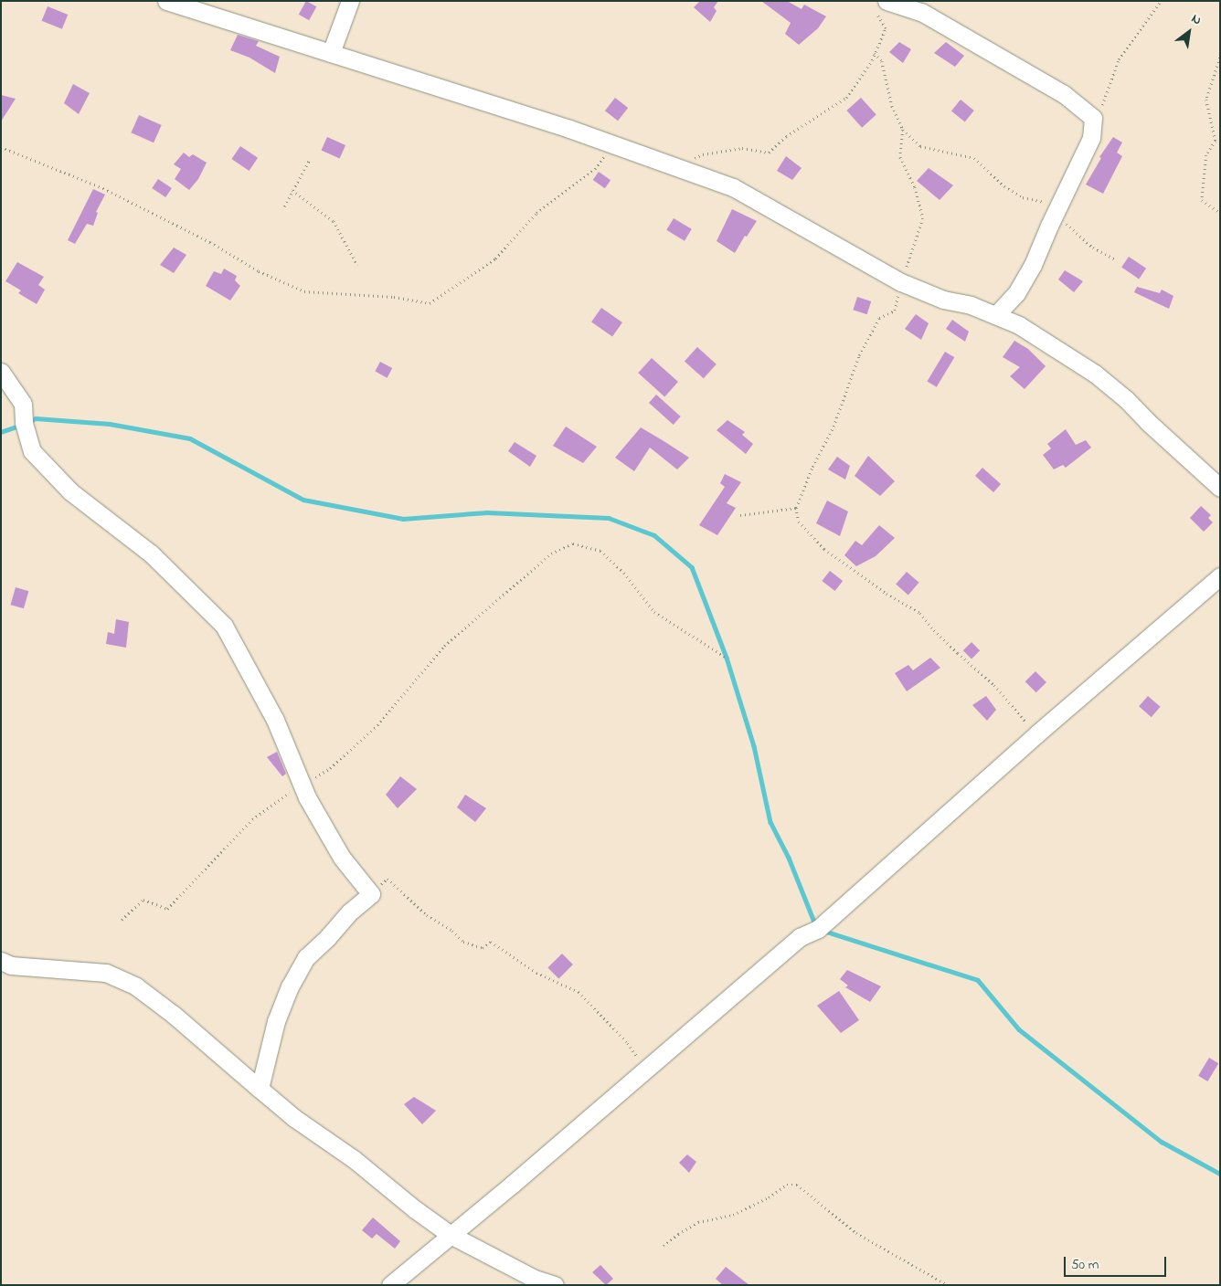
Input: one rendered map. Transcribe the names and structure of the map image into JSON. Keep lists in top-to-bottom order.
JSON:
{
  "scale_bar": "50 m",
  "north": "top right"
}
